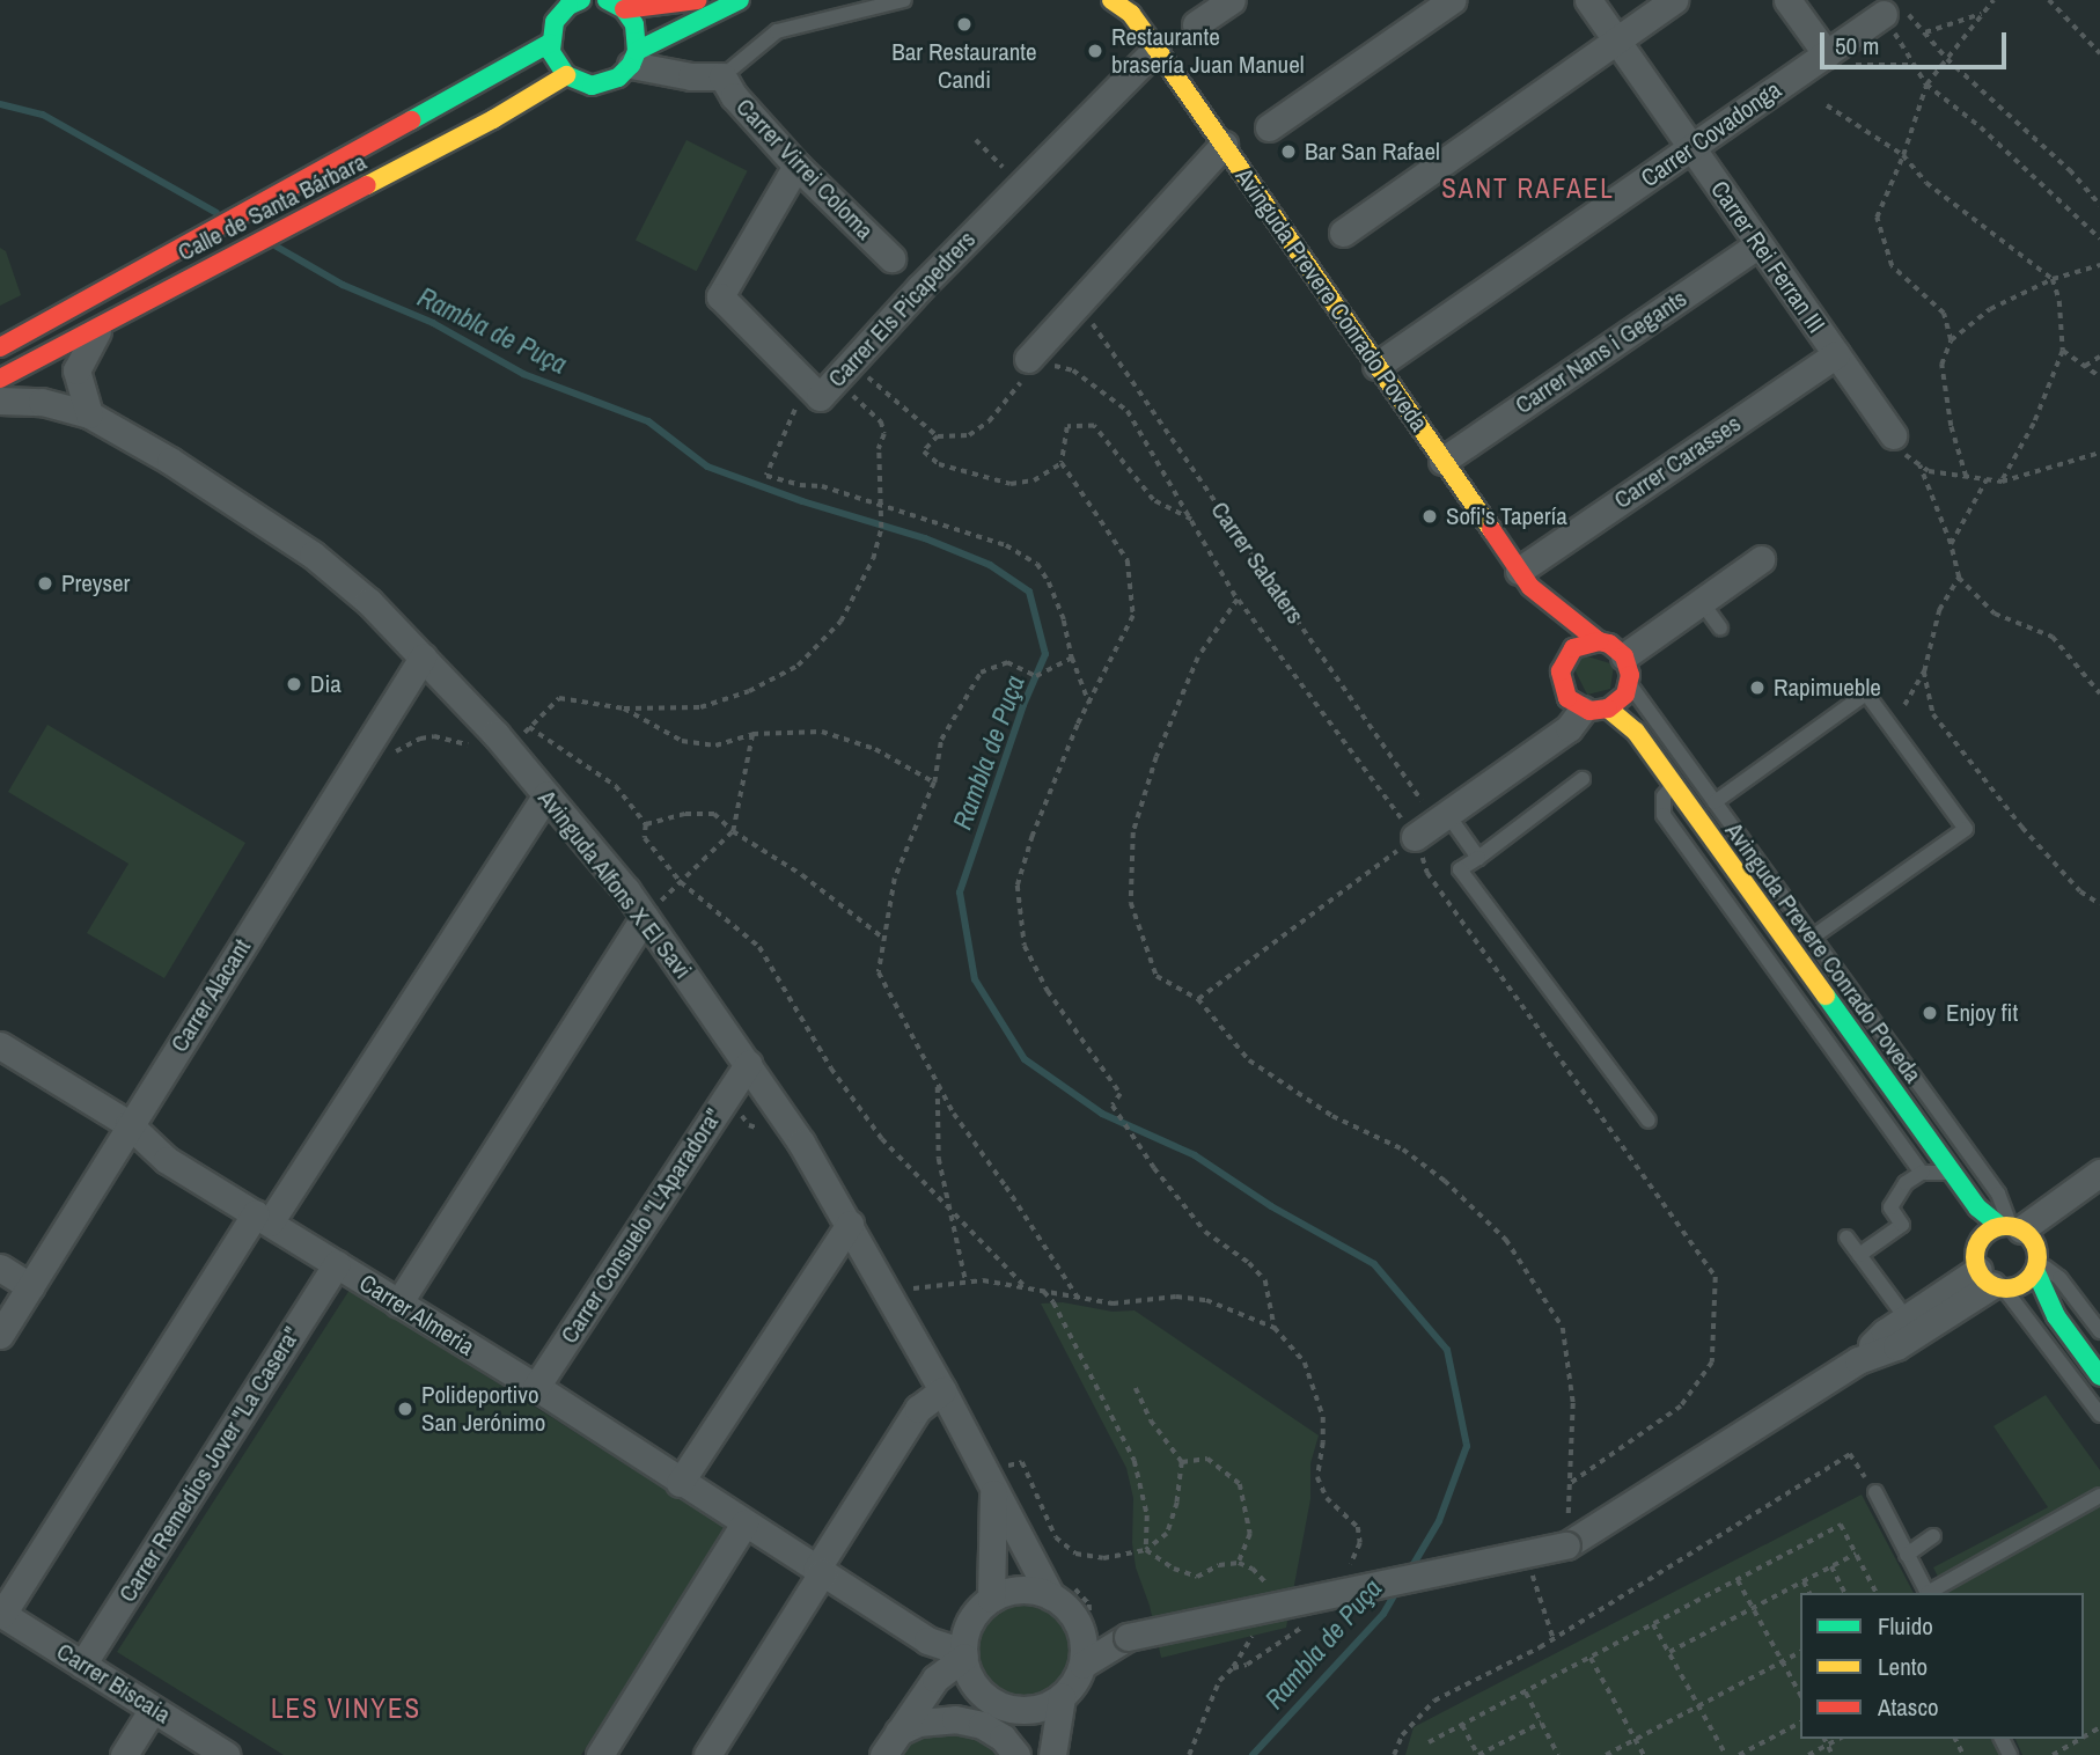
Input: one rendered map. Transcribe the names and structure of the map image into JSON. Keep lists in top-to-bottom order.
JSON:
{
  "streets": {
    "street": [
      "Carrer Covadonga",
      "Carrer Virrei Coloma",
      "Calle de Santa Bárbara",
      "Carrer Rei Ferran III",
      "Avinguda Prevere Conrado Poveda",
      "Carrer Els Picapedrers",
      "Carrer Nans i Gegants",
      "Carrer Carasses",
      "Avinguda Alfons X El Savi",
      "Carrer Alacant",
      "Carrer Consuelo \"L'Aparadora\"",
      "Carrer Almeria",
      "Carrer Remedios Jover \"La Casera\"",
      "Carrer Biscaia"
    ],
    "path": ["Carrer Sabaters"]
  },
  "crossings": [
    ["Carrer Covadonga", "Carrer Rei Ferran III"],
    ["Carrer Covadonga", "Avinguda Prevere Conrado Poveda"],
    ["Carrer Virrei Coloma", "Carrer Els Picapedrers"],
    ["Carrer Rei Ferran III", "Carrer Nans i Gegants"],
    ["Carrer Rei Ferran III", "Carrer Carasses"],
    ["Avinguda Prevere Conrado Poveda", "Carrer Els Picapedrers"],
    ["Avinguda Prevere Conrado Poveda", "Carrer Nans i Gegants"],
    ["Avinguda Prevere Conrado Poveda", "Carrer Carasses"],
    ["Avinguda Alfons X El Savi", "Carrer Alacant"],
    ["Avinguda Alfons X El Savi", "Carrer Consuelo \"L'Aparadora\""],
    ["Avinguda Alfons X El Savi", "Carrer Almeria"],
    ["Carrer Alacant", "Carrer Almeria"],
    ["Carrer Consuelo \"L'Aparadora\"", "Carrer Almeria"],
    ["Carrer Almeria", "Carrer Remedios Jover \"La Casera\""],
    ["Carrer Remedios Jover \"La Casera\"", "Carrer Biscaia"]
  ],
  "districts": ["SANT RAFAEL", "LES VINYES"],
  "water": ["Rambla de Puça"],
  "places": [
    "Bar Restaurante Candi",
    "Restaurante brasería Juan Manuel",
    "Bar San Rafael",
    "Sofi's Tapería",
    "Preyser",
    "Dia",
    "Rapimueble",
    "Enjoy fit",
    "Polideportivo San Jerónimo"
  ],
  "legend": ["Fluido", "Lento", "Atasco"],
  "scale_bar": "50 m"
}
